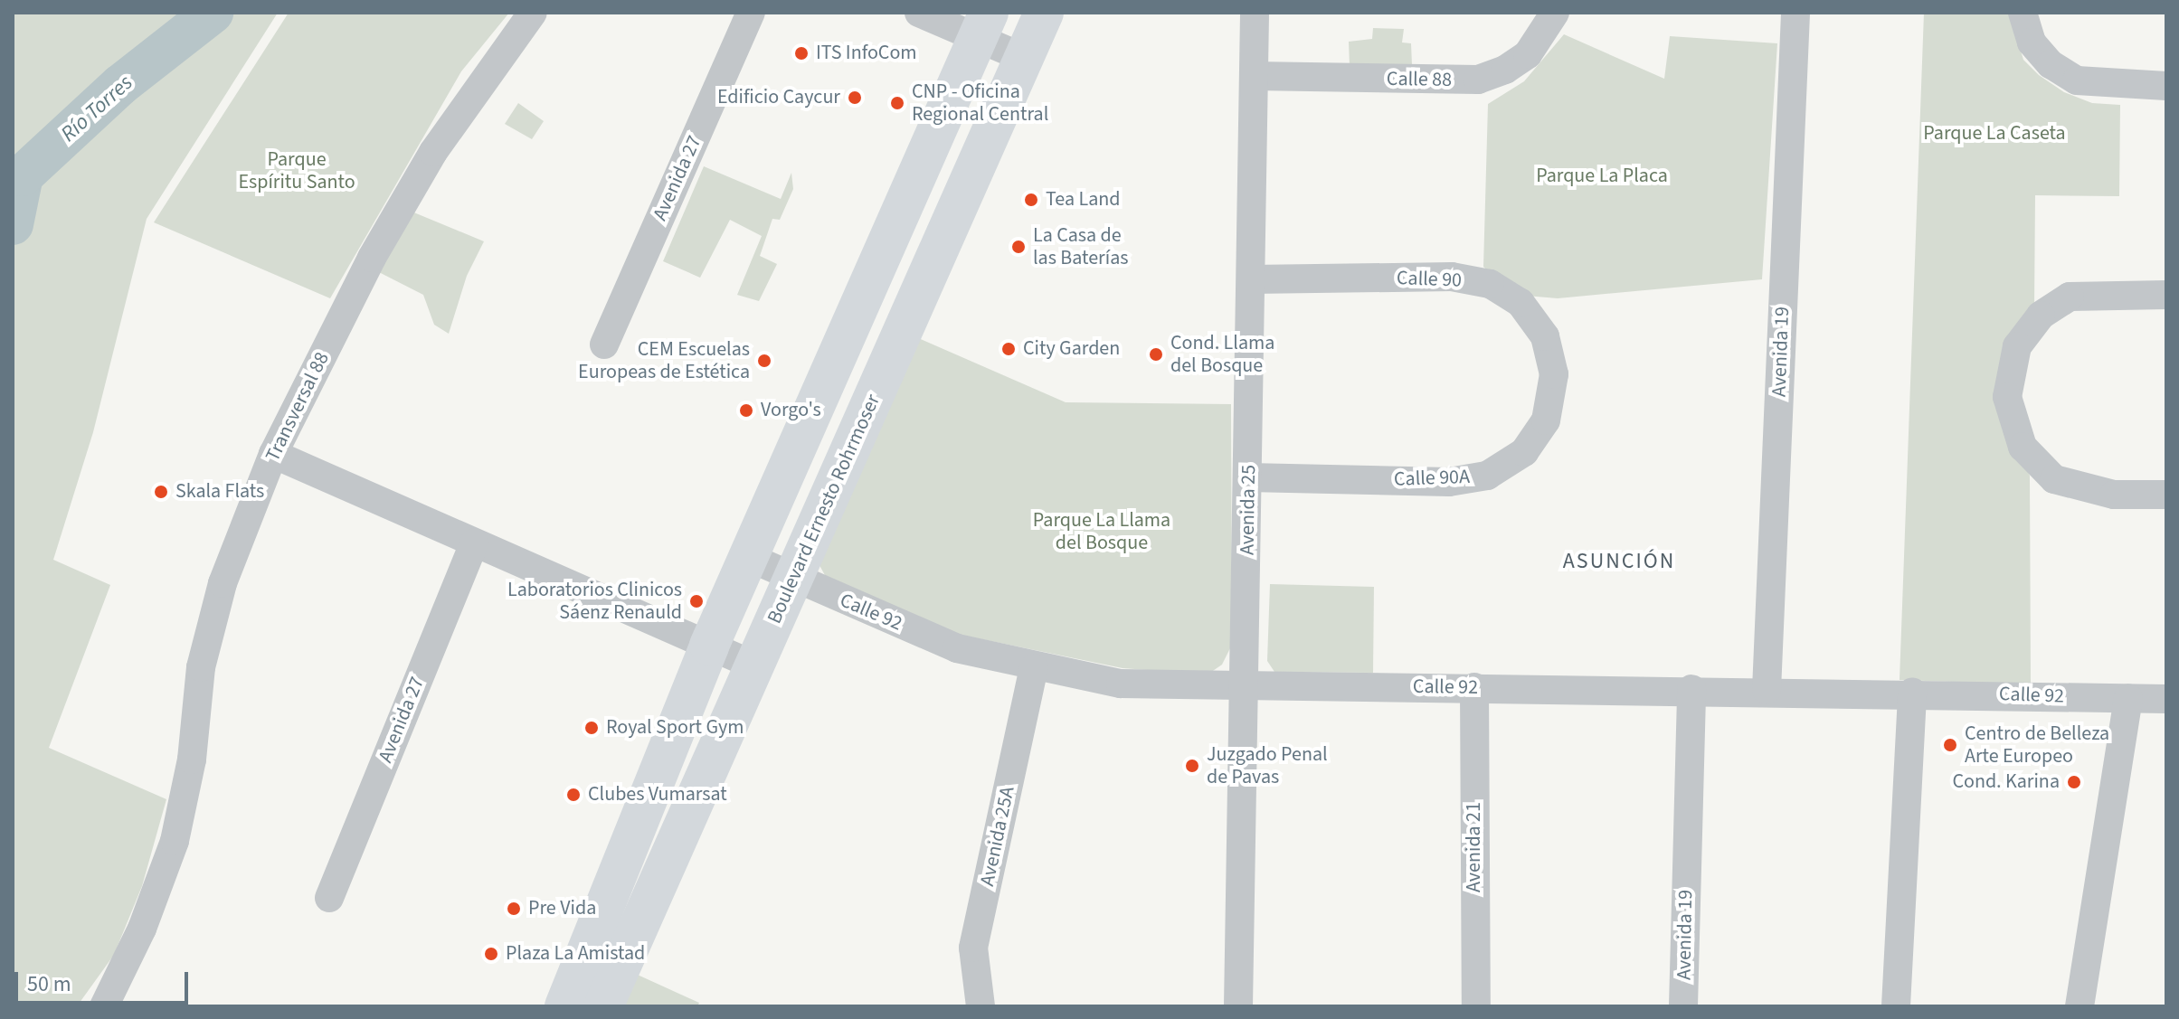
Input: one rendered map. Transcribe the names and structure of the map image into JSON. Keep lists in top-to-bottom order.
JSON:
{
  "streets": {
    "main road": ["Boulevard Ernesto Rohrmoser"],
    "street": [
      "Calle 88",
      "Avenida 27",
      "Calle 90",
      "Avenida 19",
      "Transversal 88",
      "Calle 90A",
      "Avenida 25",
      "Calle 92",
      "Avenida 25A",
      "Avenida 21"
    ]
  },
  "crossings": [
    ["Calle 88", "Avenida 25"],
    ["Calle 90", "Calle 90A"],
    ["Calle 90", "Avenida 25"],
    ["Avenida 19", "Calle 92"],
    ["Calle 90A", "Avenida 25"],
    ["Boulevard Ernesto Rohrmoser", "Calle 92"],
    ["Avenida 25", "Calle 92"],
    ["Calle 92", "Avenida 25A"],
    ["Calle 92", "Avenida 21"]
  ],
  "districts": ["ASUNCIÓN"],
  "water": ["Río Torres"],
  "parks": [
    "Parque La Caseta",
    "Parque Espíritu Santo",
    "Parque La Placa",
    "Parque La Llama del Bosque"
  ],
  "places": [
    "ITS InfoCom",
    "Edificio Caycur",
    "CNP - Oficina Regional Central",
    "Tea Land",
    "La Casa de las Baterías",
    "City Garden",
    "Cond. Llama del Bosque",
    "CEM Escuelas Europeas de Estética",
    "Vorgo's",
    "Skala Flats",
    "Laboratorios Clinicos Sáenz Renauld",
    "Royal Sport Gym",
    "Centro de Belleza Arte Europeo",
    "Juzgado Penal de Pavas",
    "Cond. Karina",
    "Clubes Vumarsat",
    "Pre Vida",
    "Plaza La Amistad"
  ],
  "scale_bar": "50 m"
}
